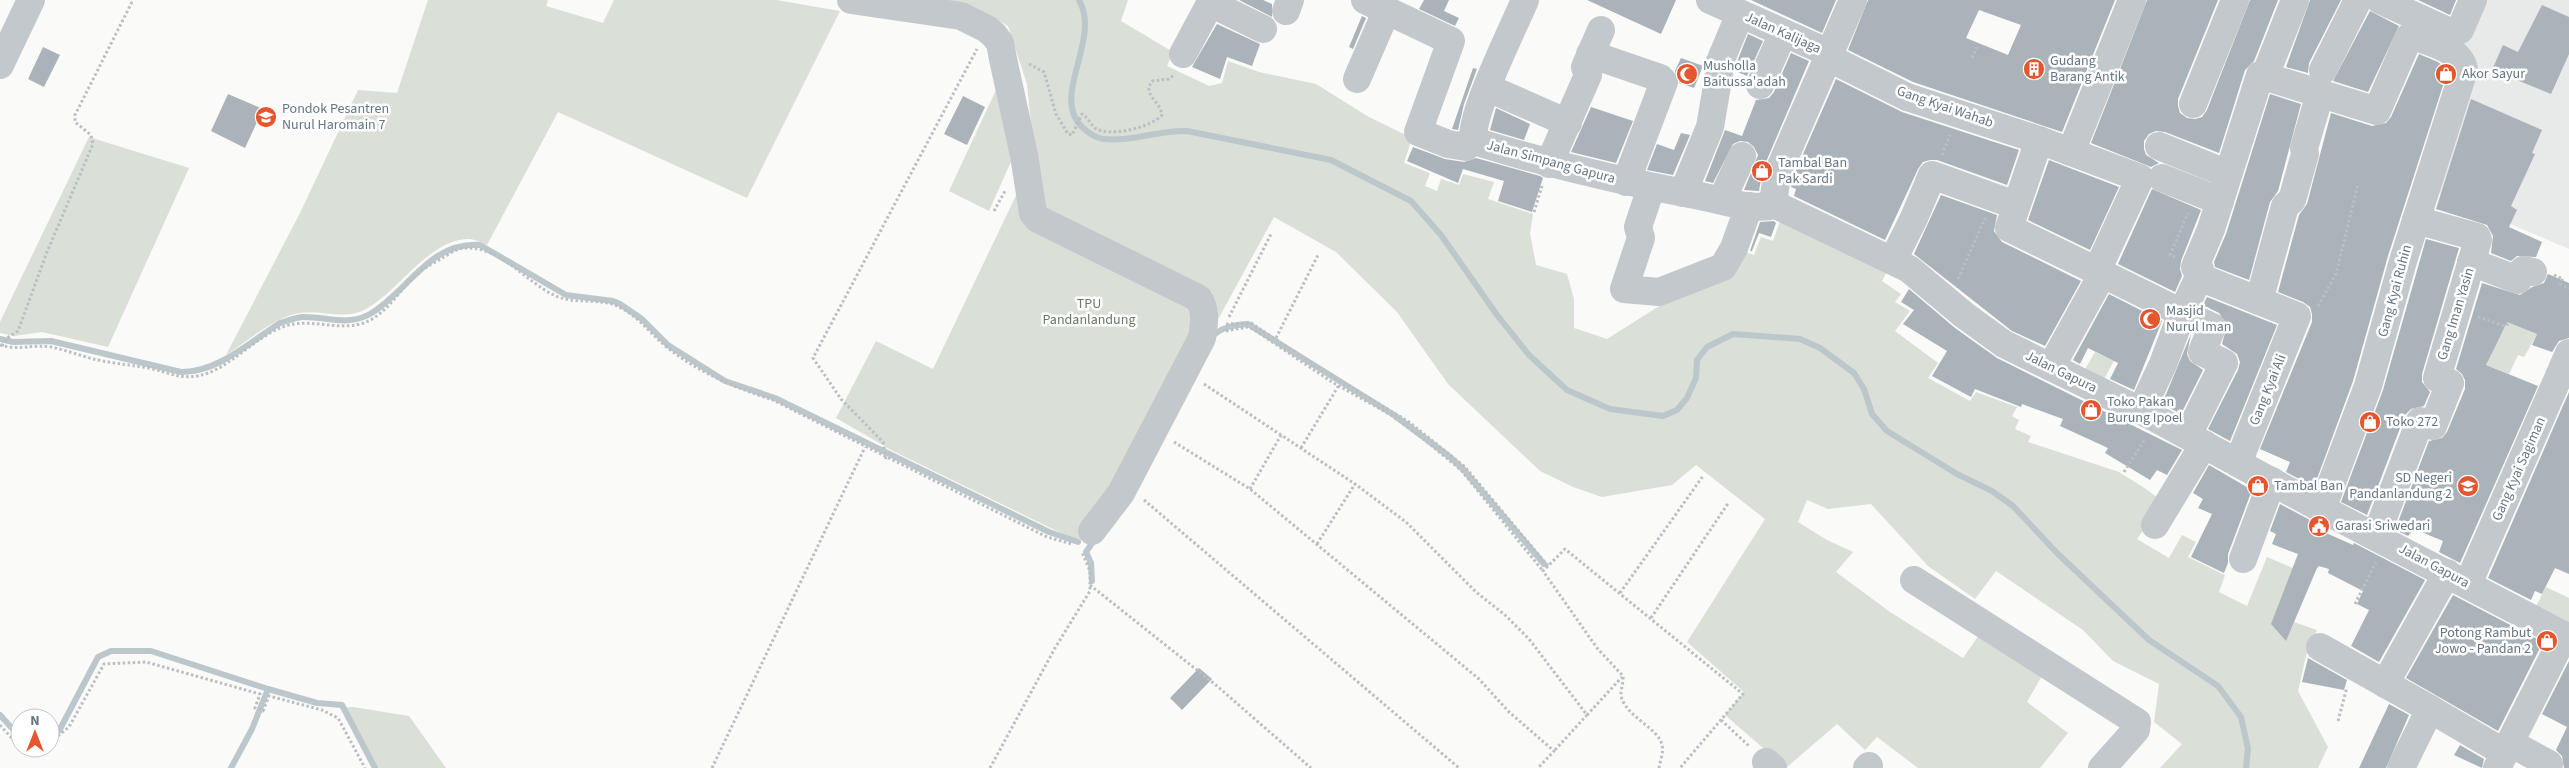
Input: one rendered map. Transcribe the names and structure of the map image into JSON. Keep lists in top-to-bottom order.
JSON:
{
  "streets": {
    "street": [
      "Jalan Kalijaga",
      "Gang Kyai Wahab",
      "Jalan Simpang Gapura",
      "Gang Kyai Ruhin",
      "Gang Iman Yasin",
      "Jalan Gapura",
      "Gang Kyai Ali",
      "Gang Kyai Sagiman"
    ]
  },
  "crossings": [
    ["Jalan Kalijaga", "Gang Kyai Wahab"],
    ["Jalan Simpang Gapura", "Jalan Gapura"],
    ["Gang Kyai Ruhin", "Gang Iman Yasin"],
    ["Gang Kyai Ruhin", "Jalan Gapura"],
    ["Gang Iman Yasin", "Jalan Gapura"],
    ["Jalan Gapura", "Gang Kyai Ali"],
    ["Jalan Gapura", "Gang Kyai Sagiman"]
  ],
  "parks": ["TPU Pandanlandung"],
  "places": {
    "building": ["Gudang Barang Antik"],
    "mosque": ["Musholla Baitussa'adah", "Masjid Nurul Iman"],
    "shop": [
      "Akor Sayur",
      "Tambal Ban Pak Sardi",
      "Toko Pakan Burung Ipoel",
      "Toko 272",
      "Tambal Ban",
      "Potong Rambut Jowo - Pandan 2"
    ],
    "school or university": ["Pondok Pesantren Nurul Haromain 7", "SD Negeri Pandanlandung 2"],
    "public building": ["Garasi Sriwedari"]
  },
  "north": "top"
}
